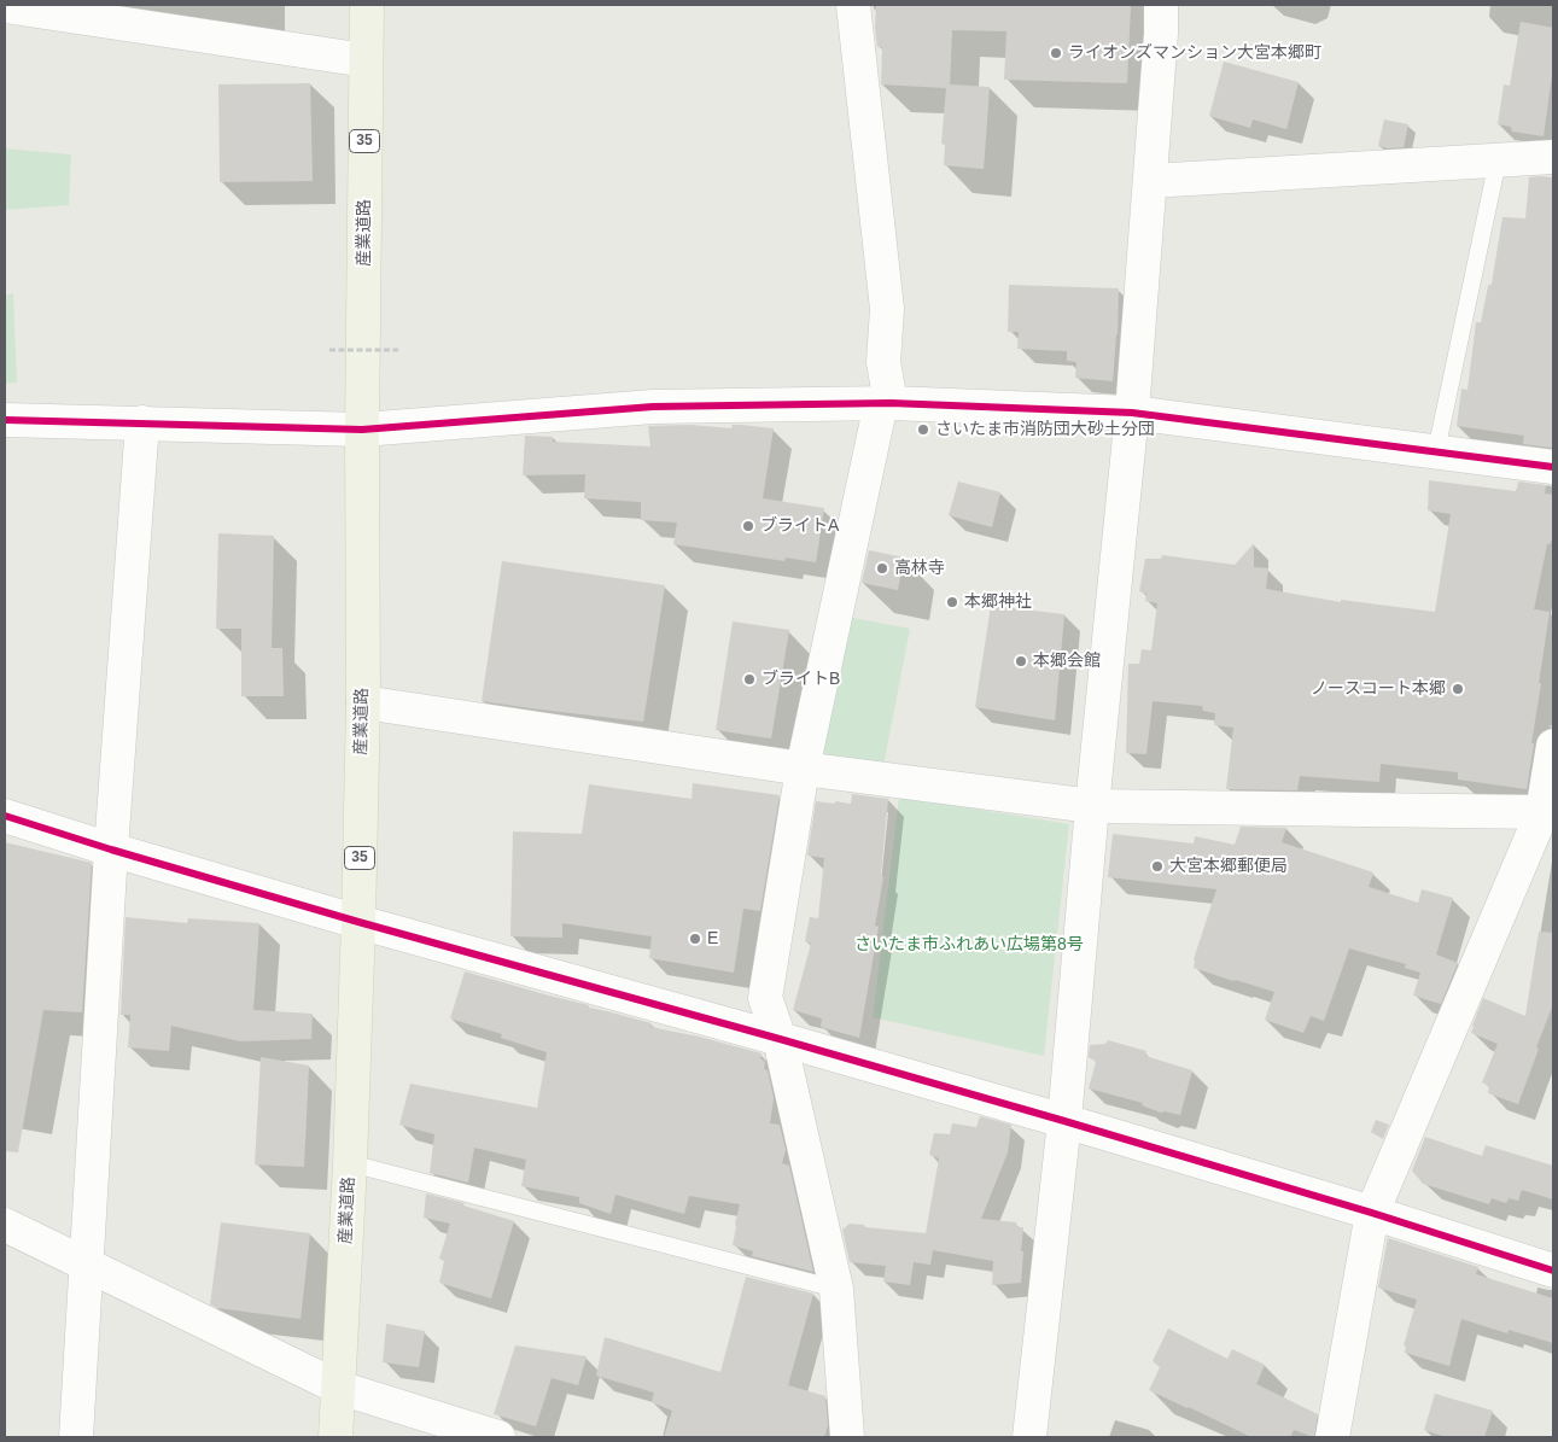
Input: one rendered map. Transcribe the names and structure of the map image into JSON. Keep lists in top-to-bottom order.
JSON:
{
  "streets": {
    "main road": ["35", "産業道路"]
  },
  "parks": ["さいたま市ふれあい広場第8号"],
  "places": [
    "ライオンズマンション大宮本郷町",
    "さいたま市消防団大砂土分団",
    "ブライトA",
    "高林寺",
    "本郷神社",
    "本郷会館",
    "ブライトB",
    "ノースコート本郷",
    "大宮本郷郵便局",
    "E"
  ]
}
